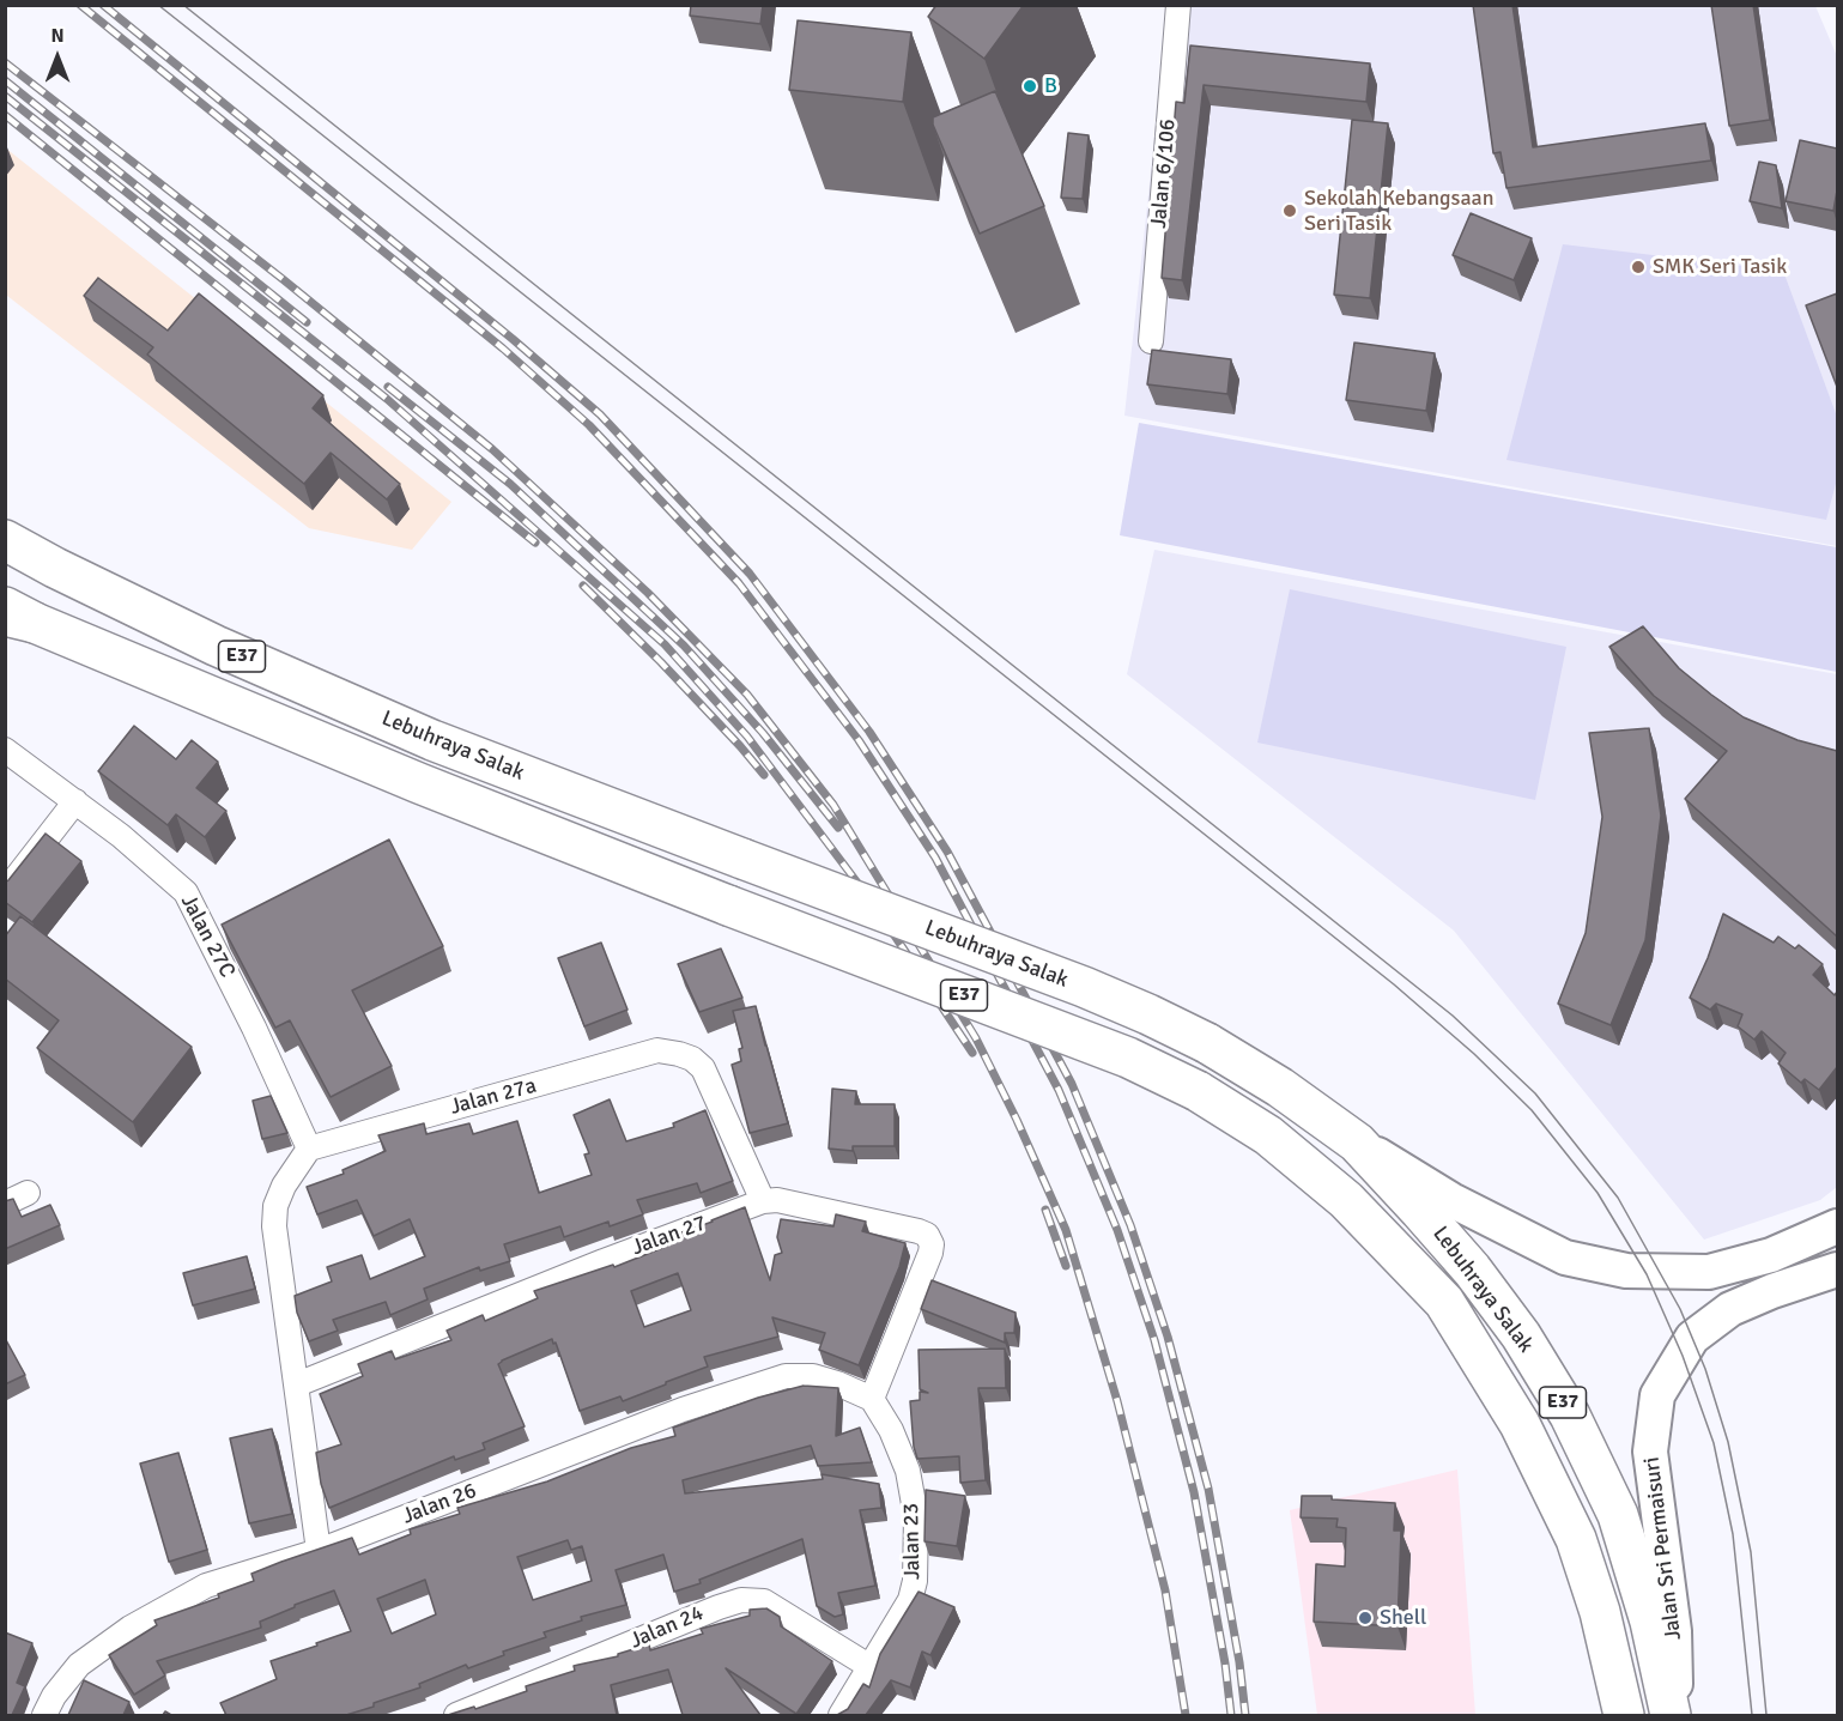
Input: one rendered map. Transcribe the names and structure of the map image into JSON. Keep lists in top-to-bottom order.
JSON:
{
  "streets": {
    "highway": ["E37", "Lebuhraya Salak"],
    "main road": ["Jalan Sri Permaisuri"],
    "street": [
      "Jalan 6/106",
      "Jalan 27C",
      "Jalan 27a",
      "Jalan 27",
      "Jalan 26",
      "Jalan 23",
      "Jalan 24"
    ]
  },
  "crossings": [
    ["Jalan 27C", "Jalan 27a"],
    ["Jalan 27a", "Jalan 27"],
    ["Jalan 27", "Jalan 26"],
    ["Jalan 27", "Jalan 23"],
    ["Jalan 26", "Jalan 23"],
    ["Jalan 23", "Jalan 24"]
  ],
  "places": [
    "B",
    "Sekolah Kebangsaan Seri Tasik",
    "SMK Seri Tasik",
    "Shell"
  ],
  "north": "top"
}
